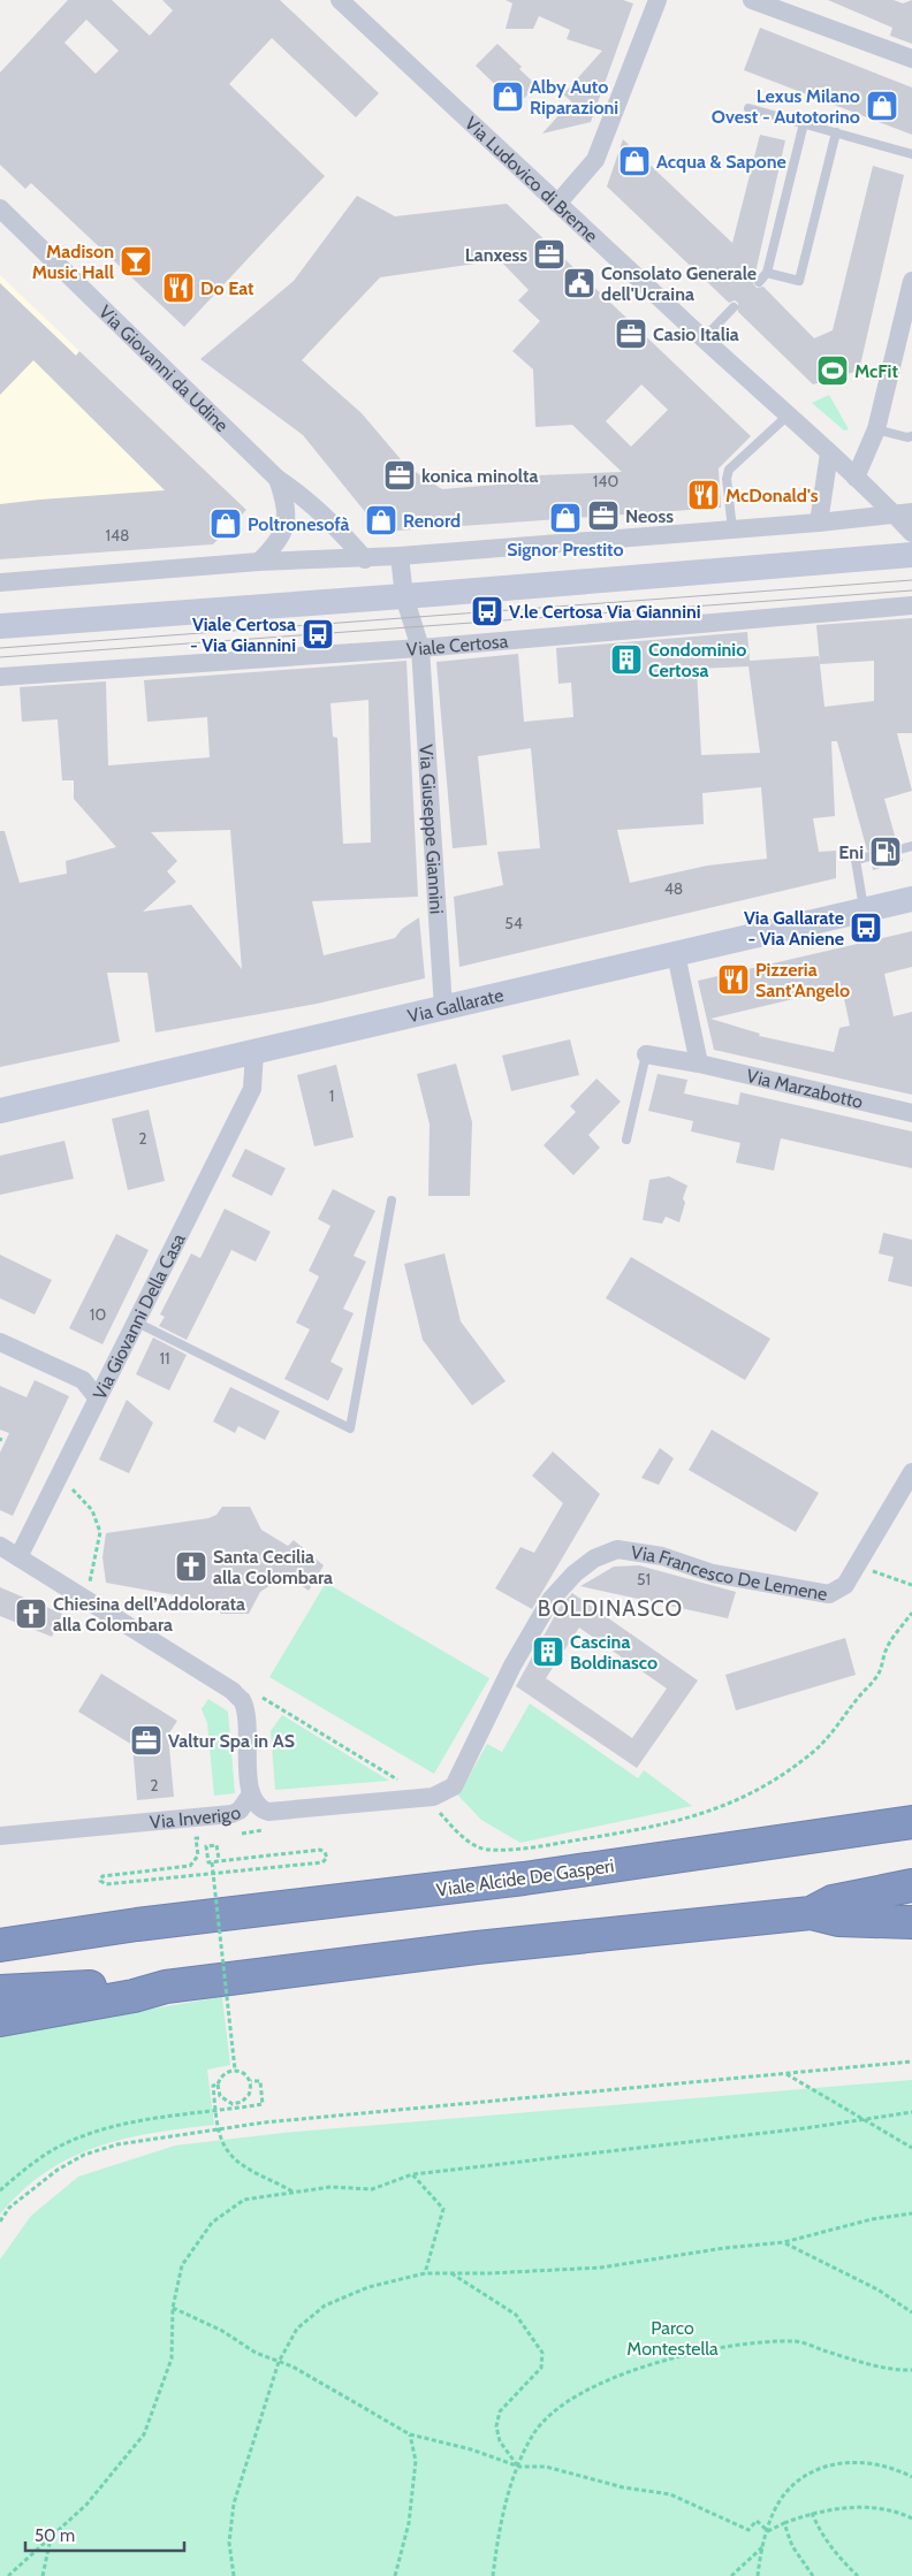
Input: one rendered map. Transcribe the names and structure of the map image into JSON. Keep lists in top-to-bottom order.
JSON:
{
  "streets": {
    "highway": ["Viale Alcide De Gasperi"],
    "street": [
      "Via Ludovico di Breme",
      "Via Giovanni da Udine",
      "Viale Certosa",
      "Via Giuseppe Giannini",
      "Via Gallarate",
      "Via Marzabotto",
      "Via Giovanni Della Casa",
      "Via Francesco De Lemene",
      "Via Inverigo"
    ]
  },
  "crossings": [
    ["Viale Certosa", "Via Giuseppe Giannini"],
    ["Via Giuseppe Giannini", "Via Gallarate"],
    ["Via Gallarate", "Via Giovanni Della Casa"],
    ["Via Francesco De Lemene", "Via Inverigo"]
  ],
  "districts": ["BOLDINASCO"],
  "parks": ["Parco Montestella"],
  "places": {
    "shop": [
      "Alby Auto Riparazioni",
      "Lexus Milano Ovest - Autotorino",
      "Acqua & Sapone",
      "Signor Prestito",
      "Renord",
      "Poltronesofà"
    ],
    "office": [
      "Lanxess",
      "Casio Italia",
      "konica minolta",
      "Neoss",
      "Valtur Spa in AS"
    ],
    "bar": ["Madison Music Hall"],
    "public building": ["Consolato Generale dell'Ucraina"],
    "restaurant": ["Do Eat", "McDonald's", "Pizzeria Sant'Angelo"],
    "sports": ["McFit"],
    "bus stop": ["V.le Certosa Via Giannini", "Viale Certosa - Via Giannini", "Via Gallarate - Via Aniene"],
    "building": ["Condominio Certosa", "Cascina Boldinasco"],
    "fuel station": ["Eni"],
    "church": ["Santa Cecilia alla Colombara", "Chiesina dell’Addolorata alla Colombara"]
  },
  "house_numbers": [
    "140",
    "148",
    "48",
    "54",
    "1",
    "2",
    "10",
    "11",
    "51",
    "2"
  ],
  "scale_bar": "50 m"
}
